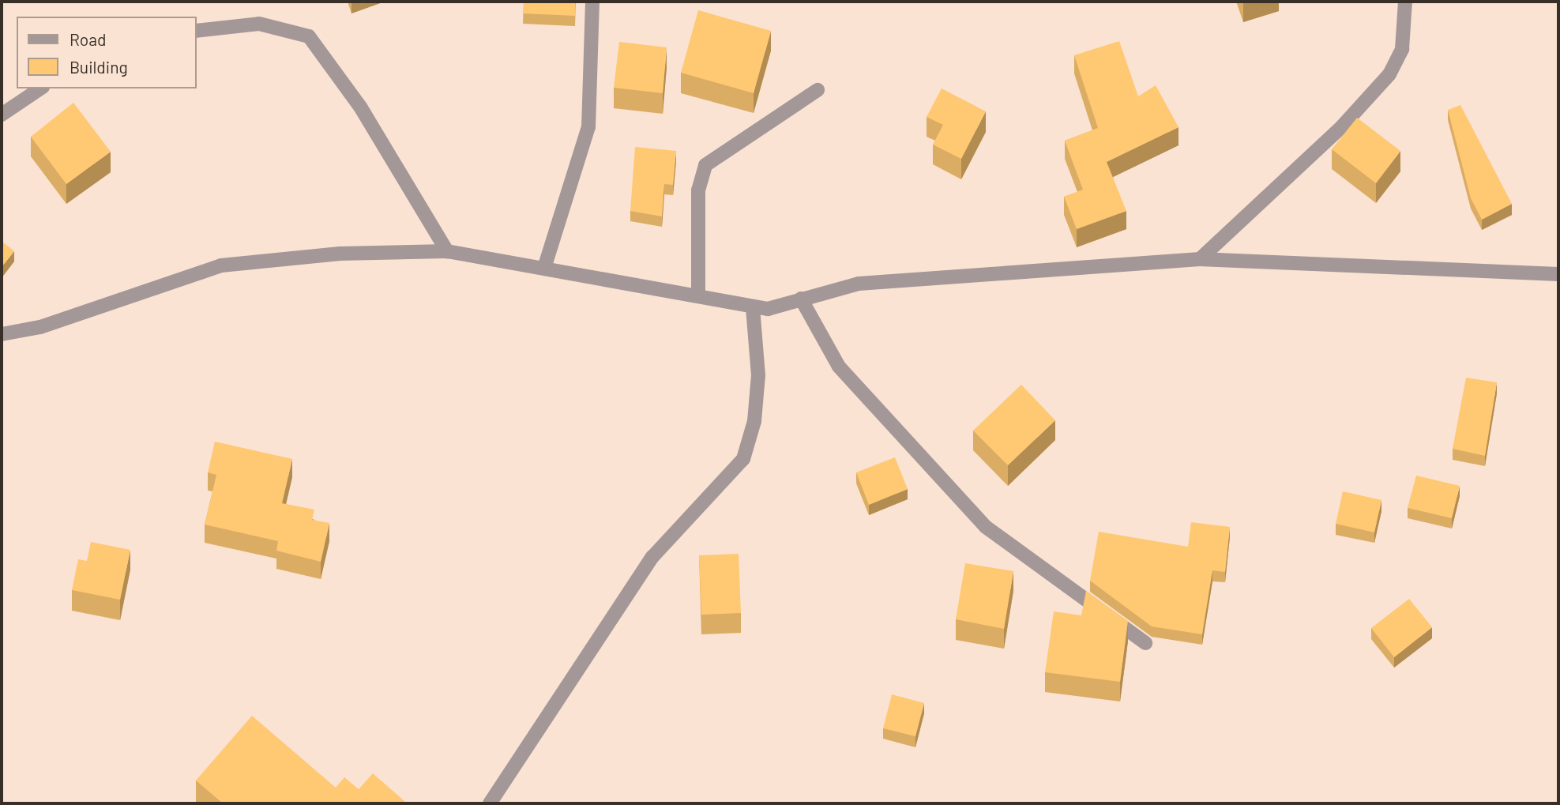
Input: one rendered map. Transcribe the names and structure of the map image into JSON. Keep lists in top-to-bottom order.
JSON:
{
  "legend": ["Road", "Building"]
}
